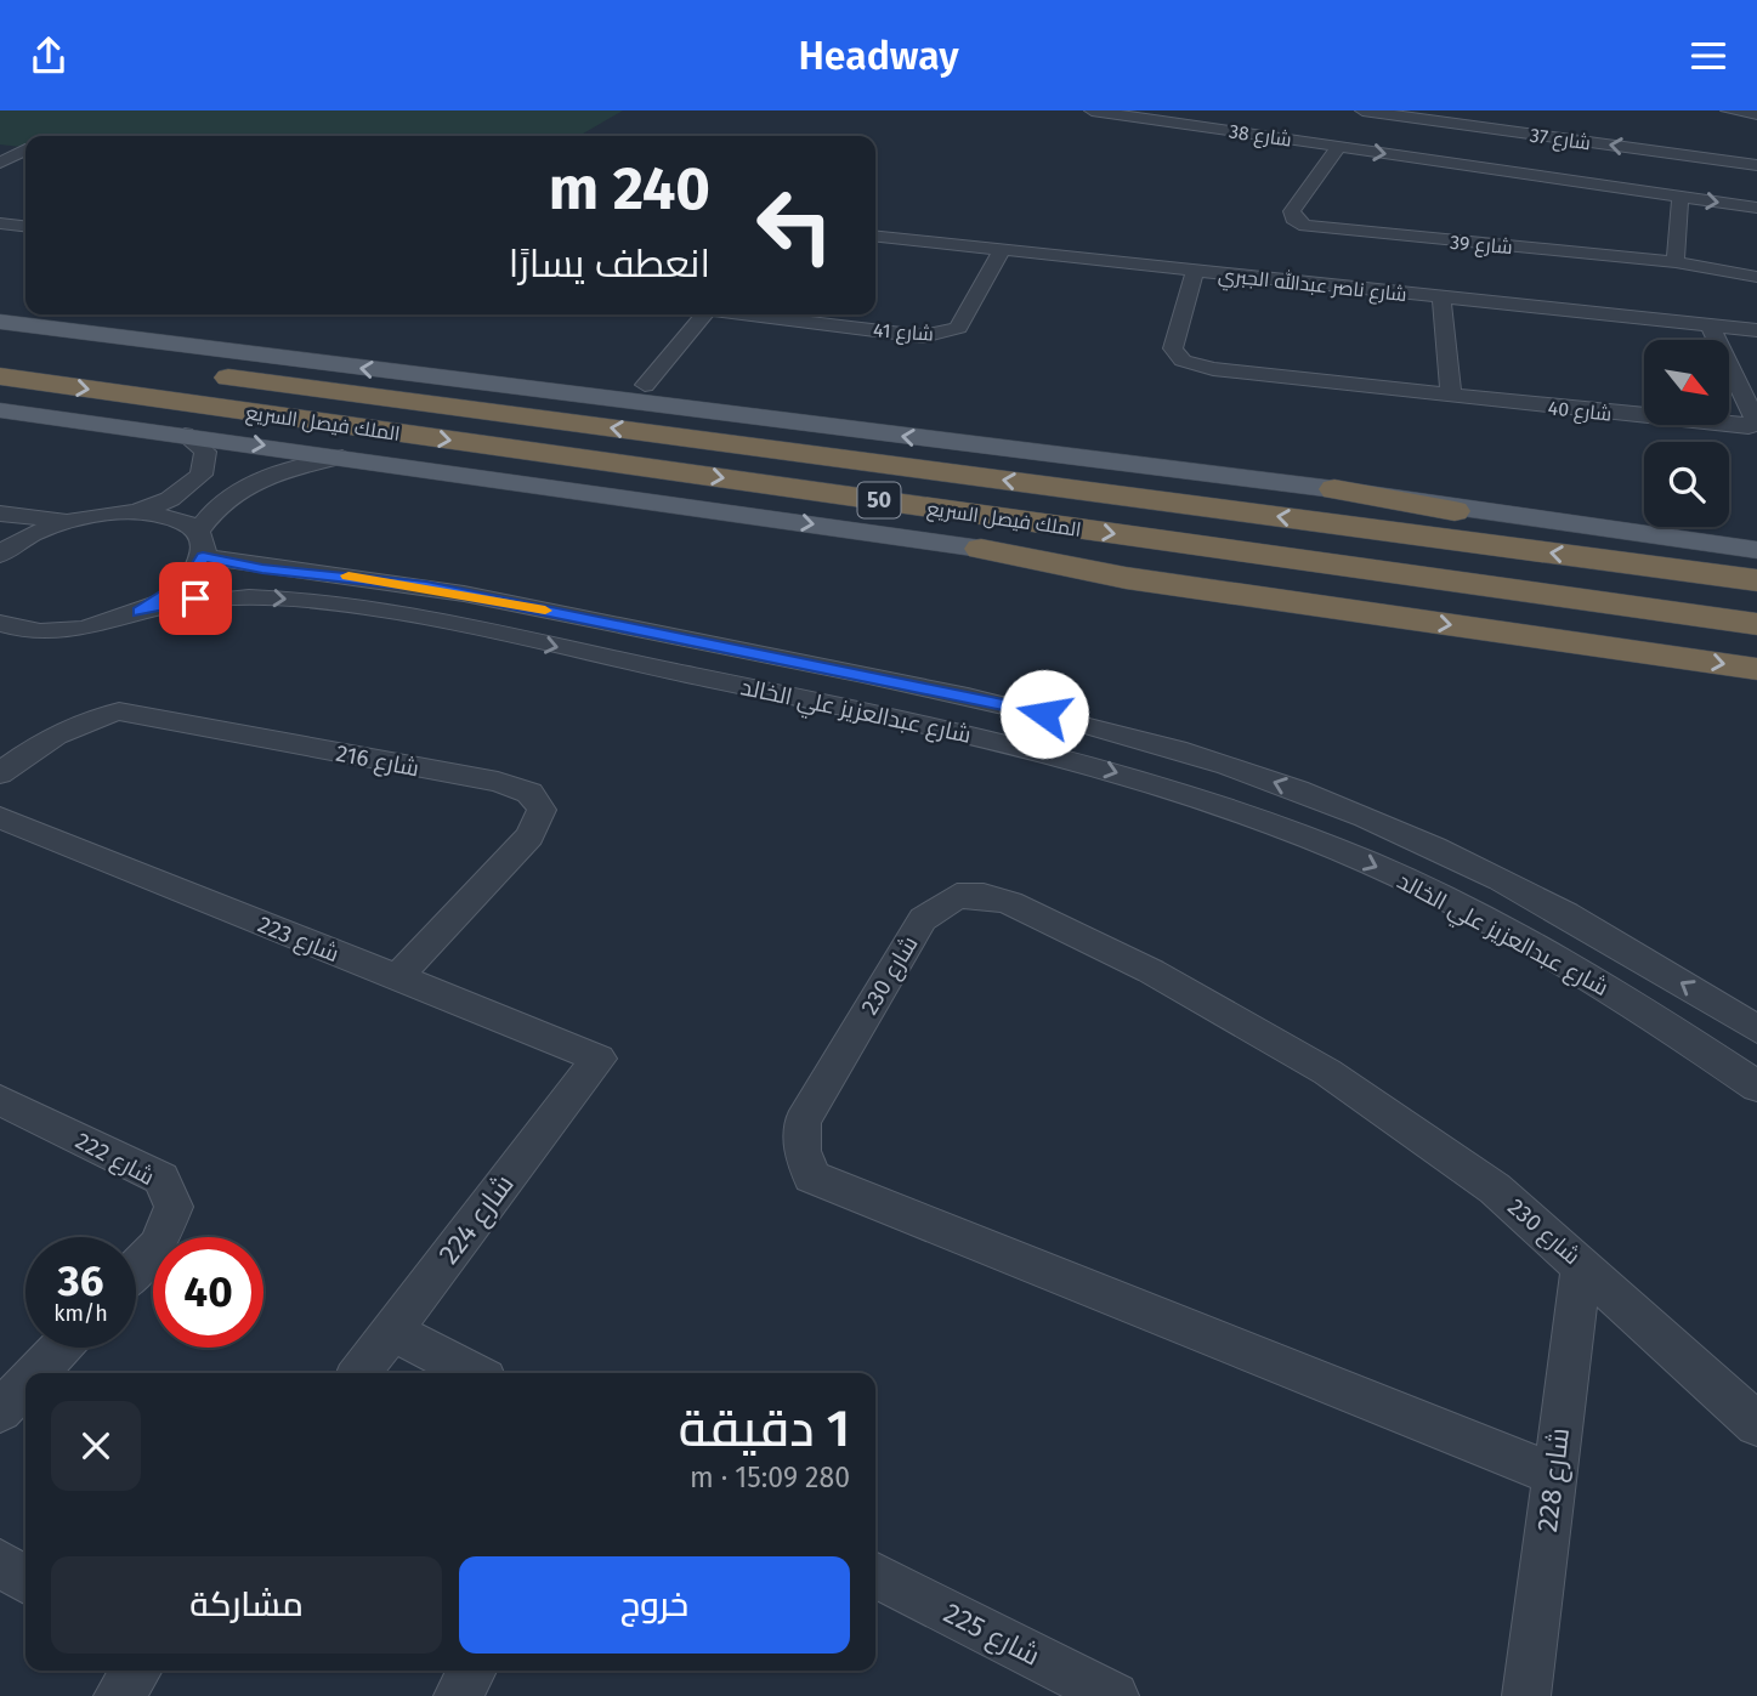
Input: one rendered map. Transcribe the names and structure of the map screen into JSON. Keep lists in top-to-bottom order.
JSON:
{
  "streets": {
    "highway": ["الملك فيصل السريع", "50"],
    "street": [
      "شارع 38",
      "شارع 37",
      "شارع 39",
      "شارع ناصر عبدالله الجبري",
      "شارع 41",
      "شارع 40",
      "شارع عبدالعزيز علي الخالد",
      "شارع 216",
      "شارع 223",
      "شارع 230",
      "شارع 222",
      "شارع 224",
      "شارع 228",
      "شارع 225"
    ]
  },
  "crossings": [
    ["شارع 38", "شارع 37"],
    ["شارع 38", "شارع 39"],
    ["شارع ناصر عبدالله الجبري", "شارع 41"],
    ["شارع ناصر عبدالله الجبري", "شارع 40"],
    ["شارع 216", "شارع 223"],
    ["شارع 223", "شارع 224"],
    ["شارع 230", "شارع 228"]
  ],
  "one_way": ["شارع 37"],
  "north": "bottom right",
  "page": {
    "header": "Headway",
    "turn": ["240 m", "انعطف يسارًا"],
    "speed": "36 km/h",
    "limit": "40",
    "heading": ["1 دقيقة", "280 m · 15:09"],
    "buttons": ["خروج", "مشاركة"]
  }
}
